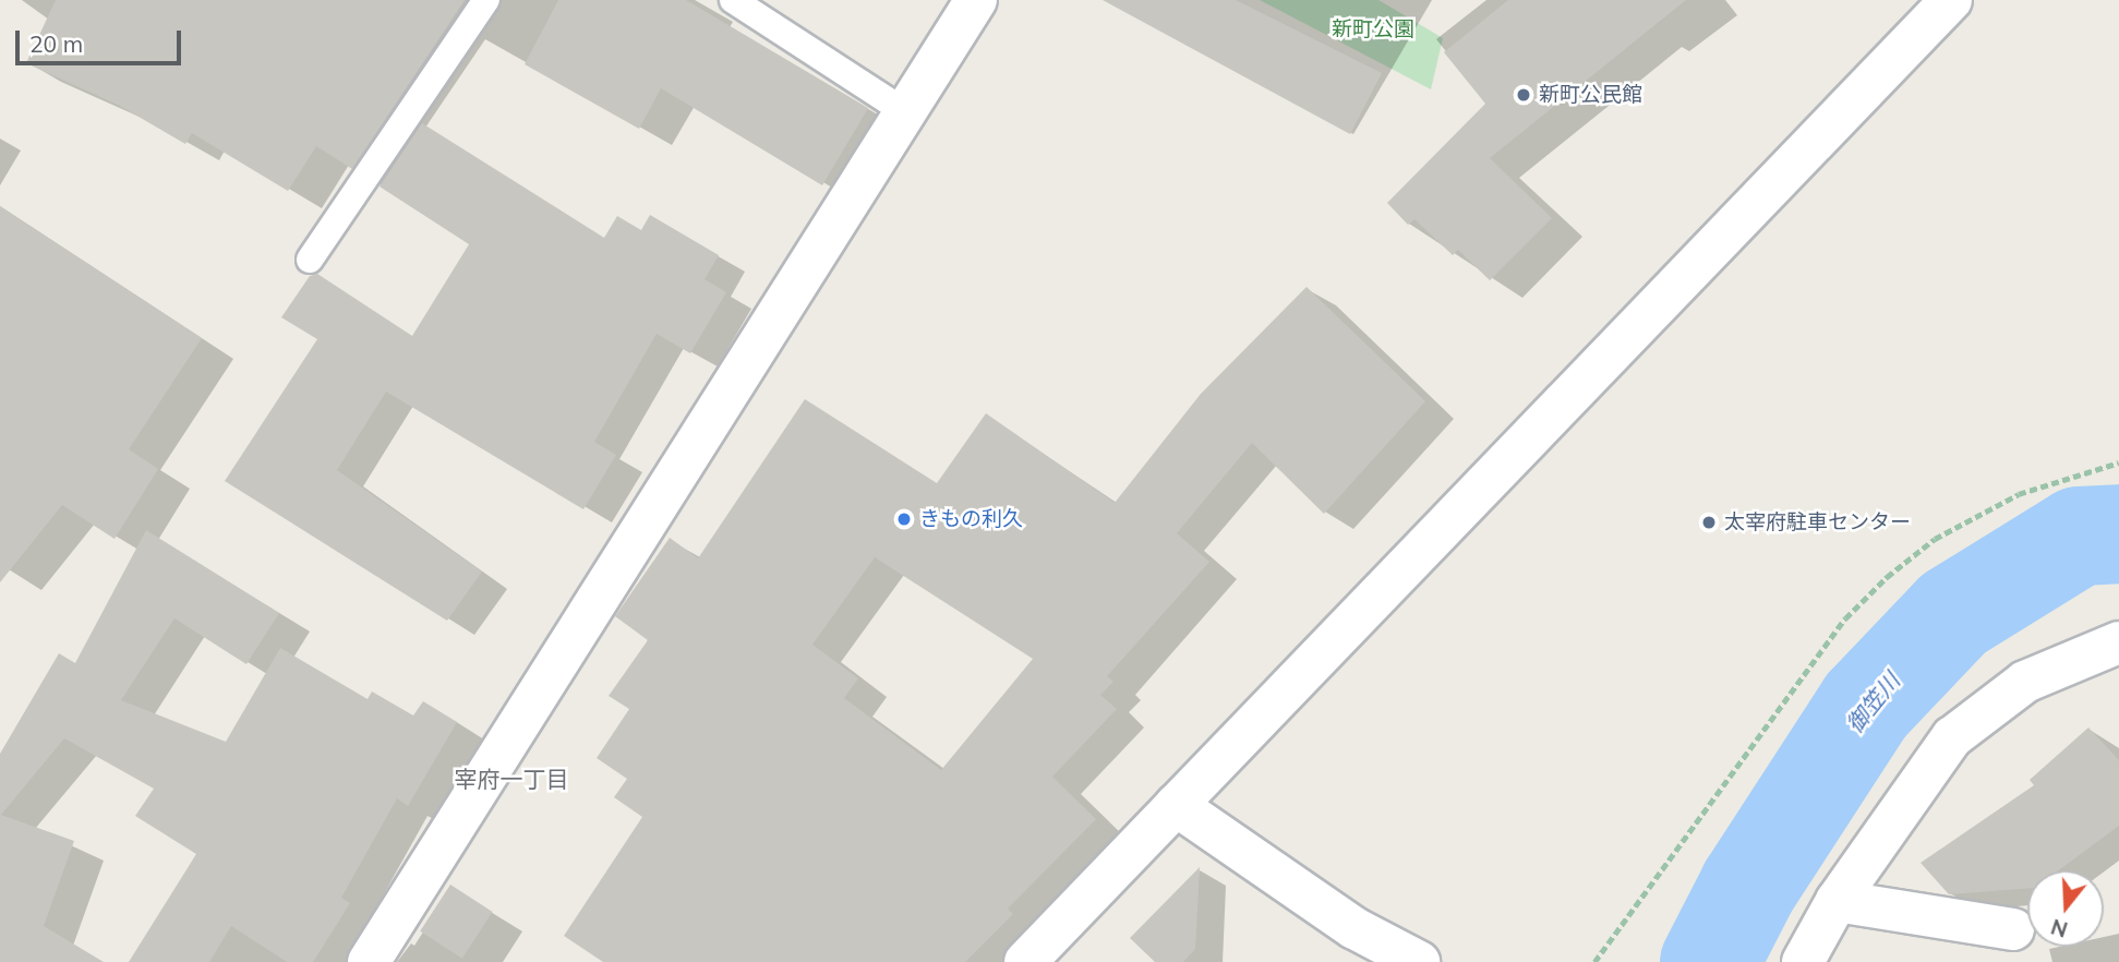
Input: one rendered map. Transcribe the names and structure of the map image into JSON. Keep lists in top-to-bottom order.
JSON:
{
  "districts": ["宰府一丁目"],
  "water": ["御笠川"],
  "parks": ["新町公園"],
  "places": ["新町公民館", "きもの利久", "太宰府駐車センター"],
  "scale_bar": "20 m",
  "north": "bottom"
}
